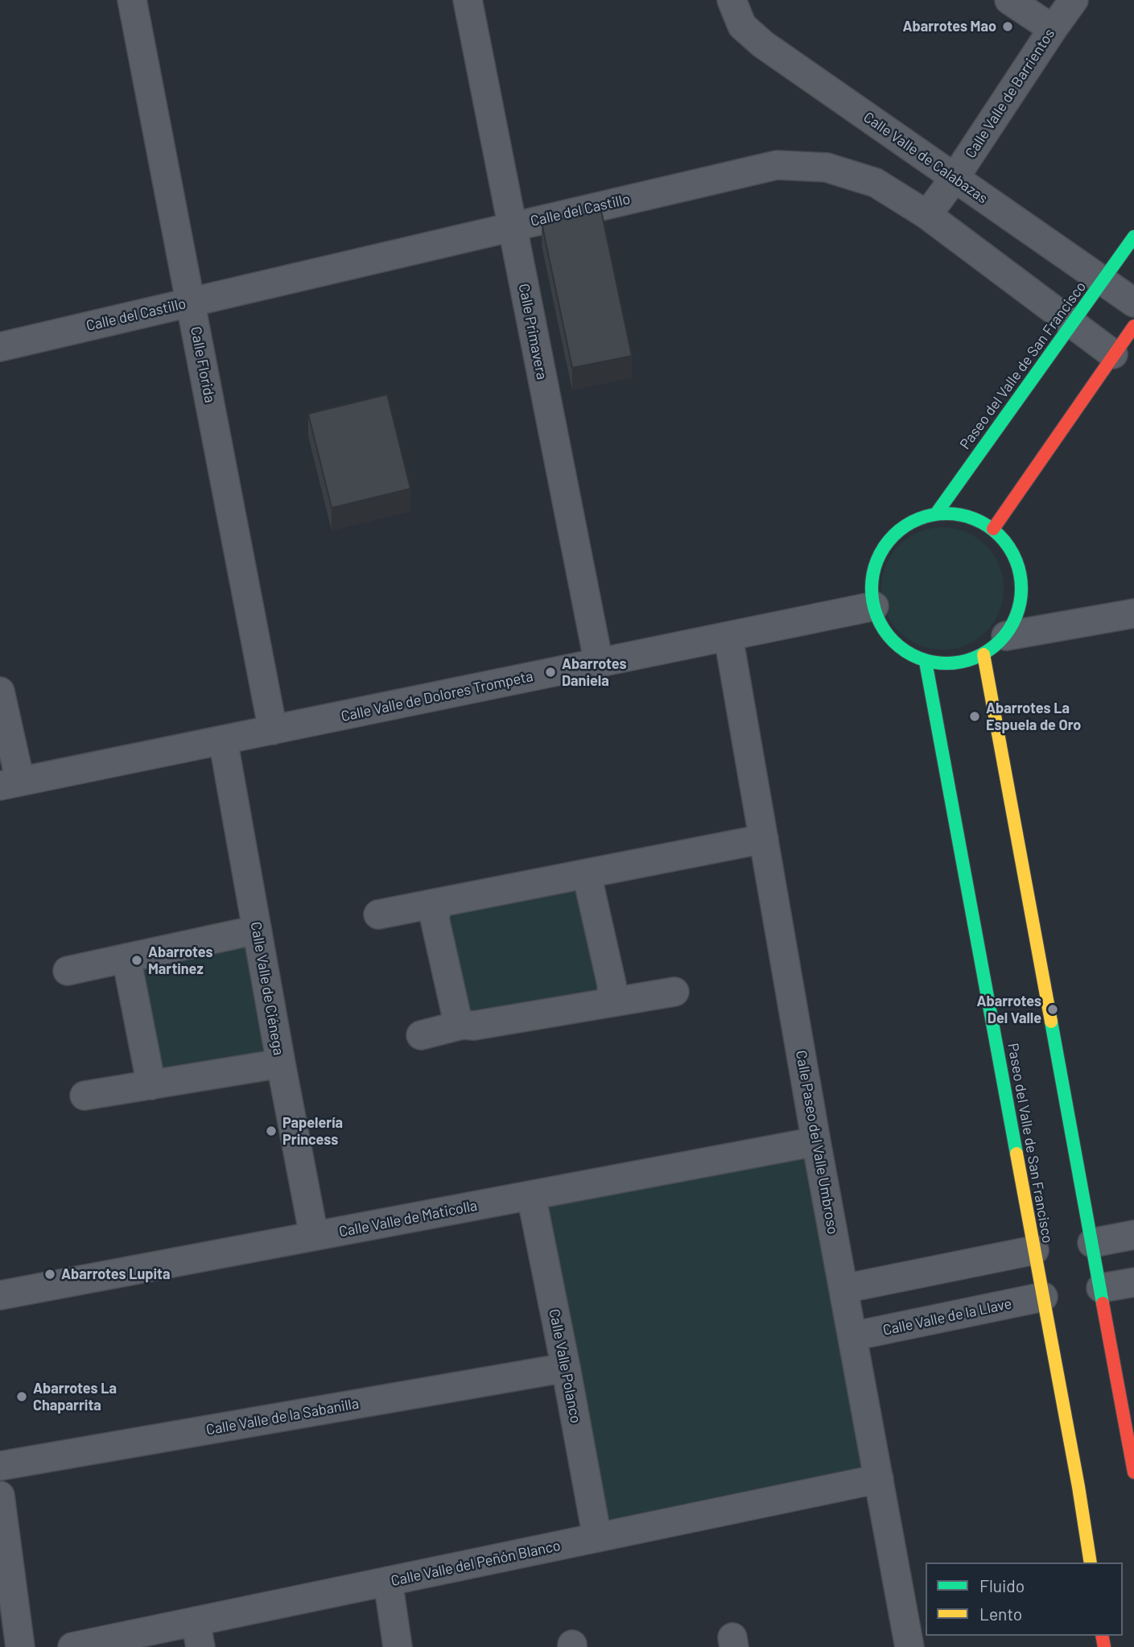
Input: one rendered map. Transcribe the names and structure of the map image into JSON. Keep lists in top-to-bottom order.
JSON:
{
  "streets": {
    "street": [
      "Calle Valle de Barrientos",
      "Calle Valle de Calabazas",
      "Calle del Castillo",
      "Calle Primavera",
      "Calle Florida",
      "Paseo del Valle de San Francisco",
      "Calle Valle de Dolores Trompeta",
      "Calle Valle de Ciénega",
      "Calle Paseo del Valle Umbroso",
      "Calle Valle de Maticolla",
      "Calle Valle de la Llave",
      "Calle Valle Polanco",
      "Calle Valle de la Sabanilla",
      "Calle Valle del Peñón Blanco"
    ]
  },
  "crossings": [
    ["Calle Valle de Barrientos", "Calle Valle de Calabazas"],
    ["Calle Valle de Barrientos", "Calle del Castillo"],
    ["Calle Valle de Calabazas", "Paseo del Valle de San Francisco"],
    ["Calle del Castillo", "Calle Primavera"],
    ["Calle del Castillo", "Calle Florida"],
    ["Calle del Castillo", "Paseo del Valle de San Francisco"],
    ["Calle Primavera", "Calle Valle de Dolores Trompeta"],
    ["Calle Florida", "Calle Valle de Dolores Trompeta"],
    ["Paseo del Valle de San Francisco", "Calle Valle de Dolores Trompeta"],
    ["Paseo del Valle de San Francisco", "Calle Valle de la Llave"],
    ["Calle Valle de Dolores Trompeta", "Calle Valle de Ciénega"],
    ["Calle Valle de Dolores Trompeta", "Calle Paseo del Valle Umbroso"],
    ["Calle Valle de Ciénega", "Calle Valle de Maticolla"],
    ["Calle Paseo del Valle Umbroso", "Calle Valle de Maticolla"],
    ["Calle Paseo del Valle Umbroso", "Calle Valle de la Llave"],
    ["Calle Paseo del Valle Umbroso", "Calle Valle del Peñón Blanco"],
    ["Calle Valle de Maticolla", "Calle Valle Polanco"],
    ["Calle Valle Polanco", "Calle Valle de la Sabanilla"],
    ["Calle Valle Polanco", "Calle Valle del Peñón Blanco"]
  ],
  "places": [
    "Abarrotes Mao",
    "Abarrotes Daniela",
    "Abarrotes La Espuela de Oro",
    "Abarrotes Martinez",
    "Abarrotes Del Valle",
    "Papelería Princess",
    "Abarrotes Lupita",
    "Abarrotes La Chaparrita"
  ],
  "legend": ["Fluido", "Lento"]
}
